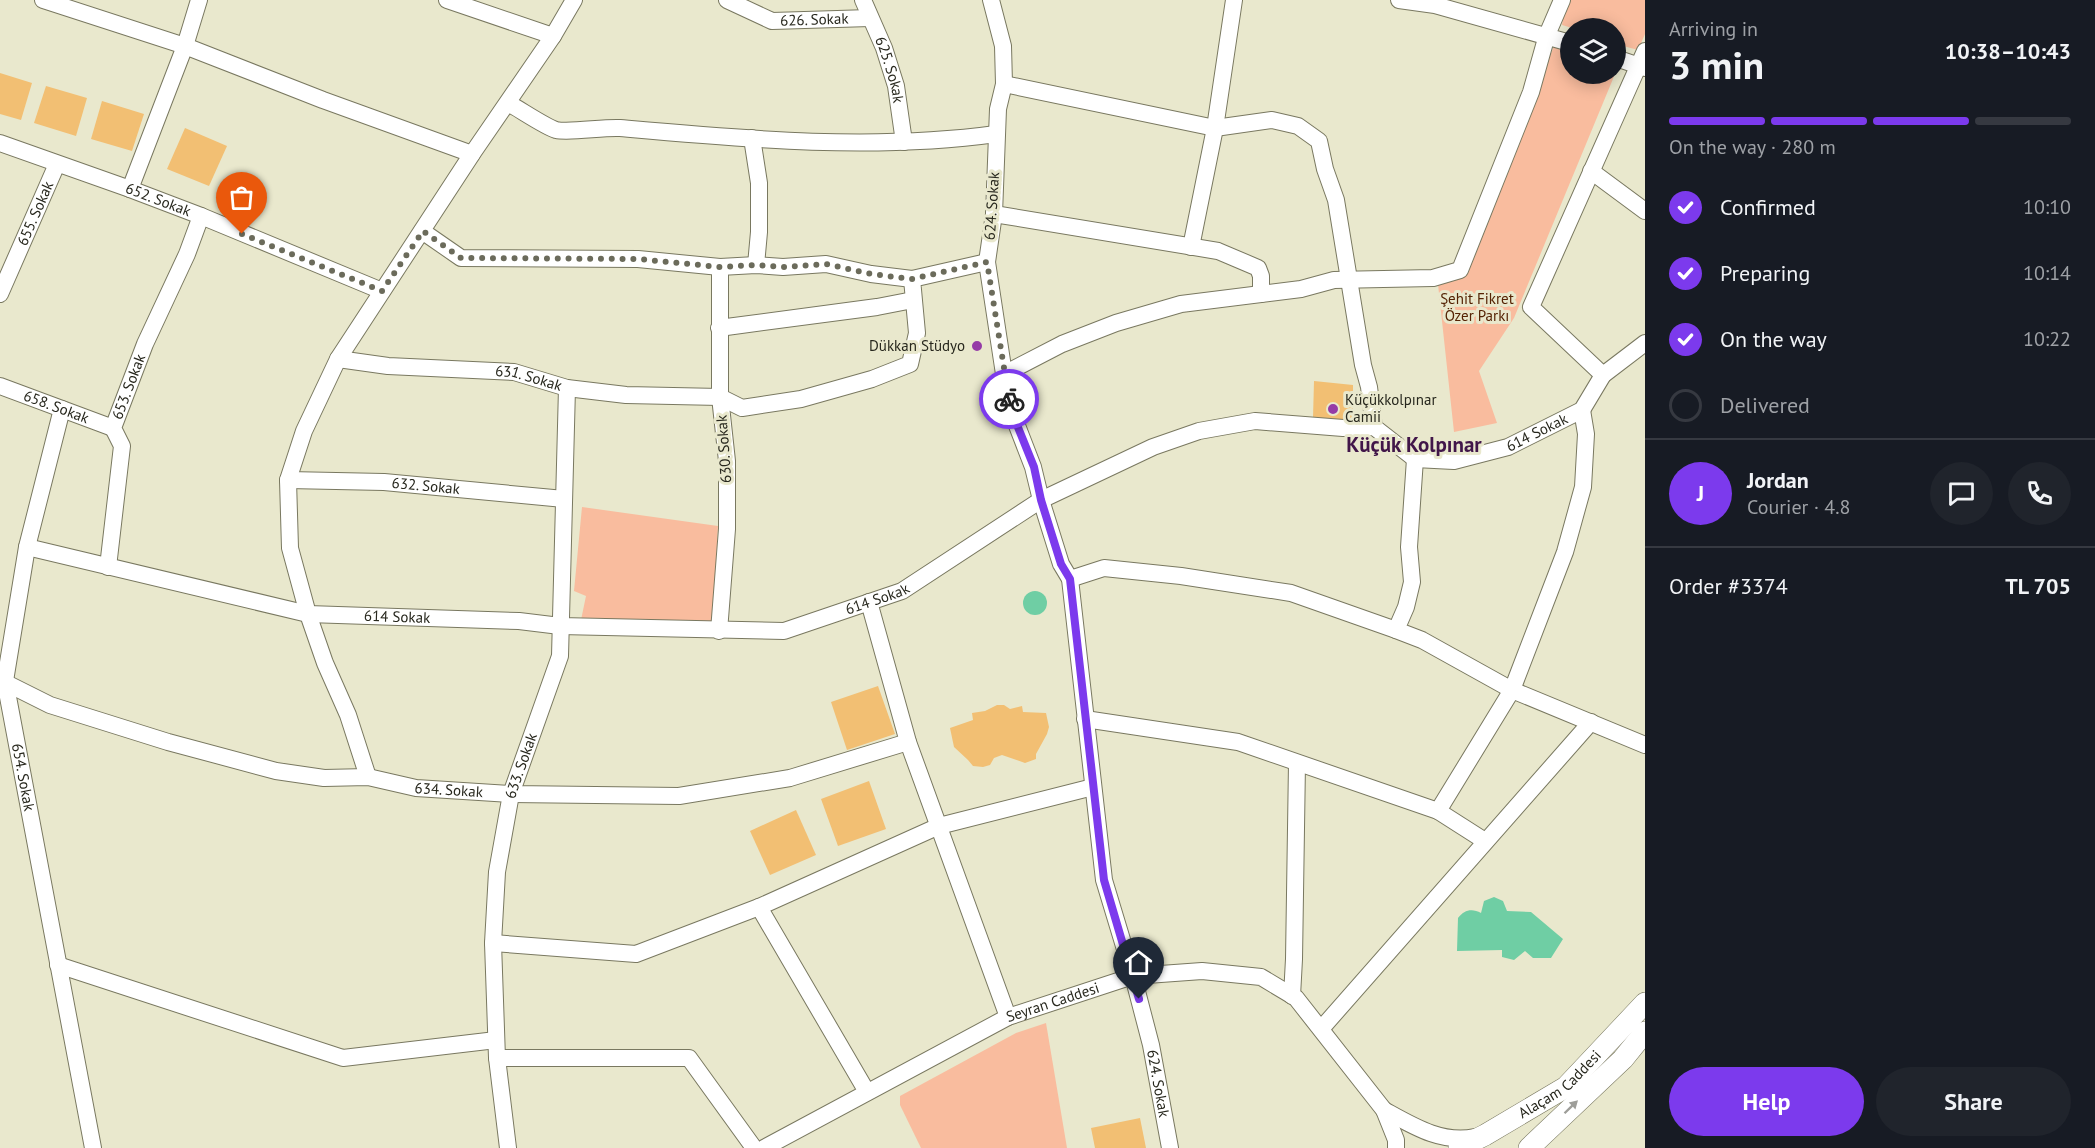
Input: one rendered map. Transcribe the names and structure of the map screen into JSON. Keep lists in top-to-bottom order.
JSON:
{
  "streets": {
    "main road": ["Alaçam Caddesi"],
    "street": [
      "626. Sokak",
      "625. Sokak",
      "652. Sokak",
      "624. Sokak",
      "655. Sokak",
      "631. Sokak",
      "653. Sokak",
      "658. Sokak",
      "614 Sokak",
      "630. Sokak",
      "632. Sokak",
      "633. Sokak",
      "654. Sokak",
      "634. Sokak",
      "Seyran Caddesi"
    ]
  },
  "crossings": [
    ["626. Sokak", "625. Sokak"],
    ["652. Sokak", "655. Sokak"],
    ["652. Sokak", "653. Sokak"],
    ["624. Sokak", "614 Sokak"],
    ["624. Sokak", "Seyran Caddesi"],
    ["631. Sokak", "630. Sokak"],
    ["631. Sokak", "633. Sokak"],
    ["653. Sokak", "658. Sokak"],
    ["653. Sokak", "614 Sokak"],
    ["658. Sokak", "654. Sokak"],
    ["614 Sokak", "630. Sokak"],
    ["614 Sokak", "633. Sokak"],
    ["614 Sokak", "654. Sokak"],
    ["632. Sokak", "633. Sokak"],
    ["633. Sokak", "634. Sokak"],
    ["654. Sokak", "634. Sokak"],
    ["Seyran Caddesi", "Alaçam Caddesi"]
  ],
  "districts": ["Küçük Kolpınar"],
  "parks": ["Şehit Fikret Özer Parkı"],
  "places": ["Dükkan Stüdyo", "Küçükkolpınar Camii"],
  "page": {
    "heading": ["3 min", "Arriving in", "10:38–10:43"],
    "panel": [
      "Jordan",
      "Courier · 4.8",
      "Order #3374",
      "TL 705"
    ],
    "bar": "On the way · 280 m",
    "list": [
      ["Confirmed", "10:10"],
      ["Preparing", "10:14"],
      ["On the way", "10:22"],
      "Delivered"
    ],
    "round": "J",
    "buttons": ["Help", "Share"]
  }
}
